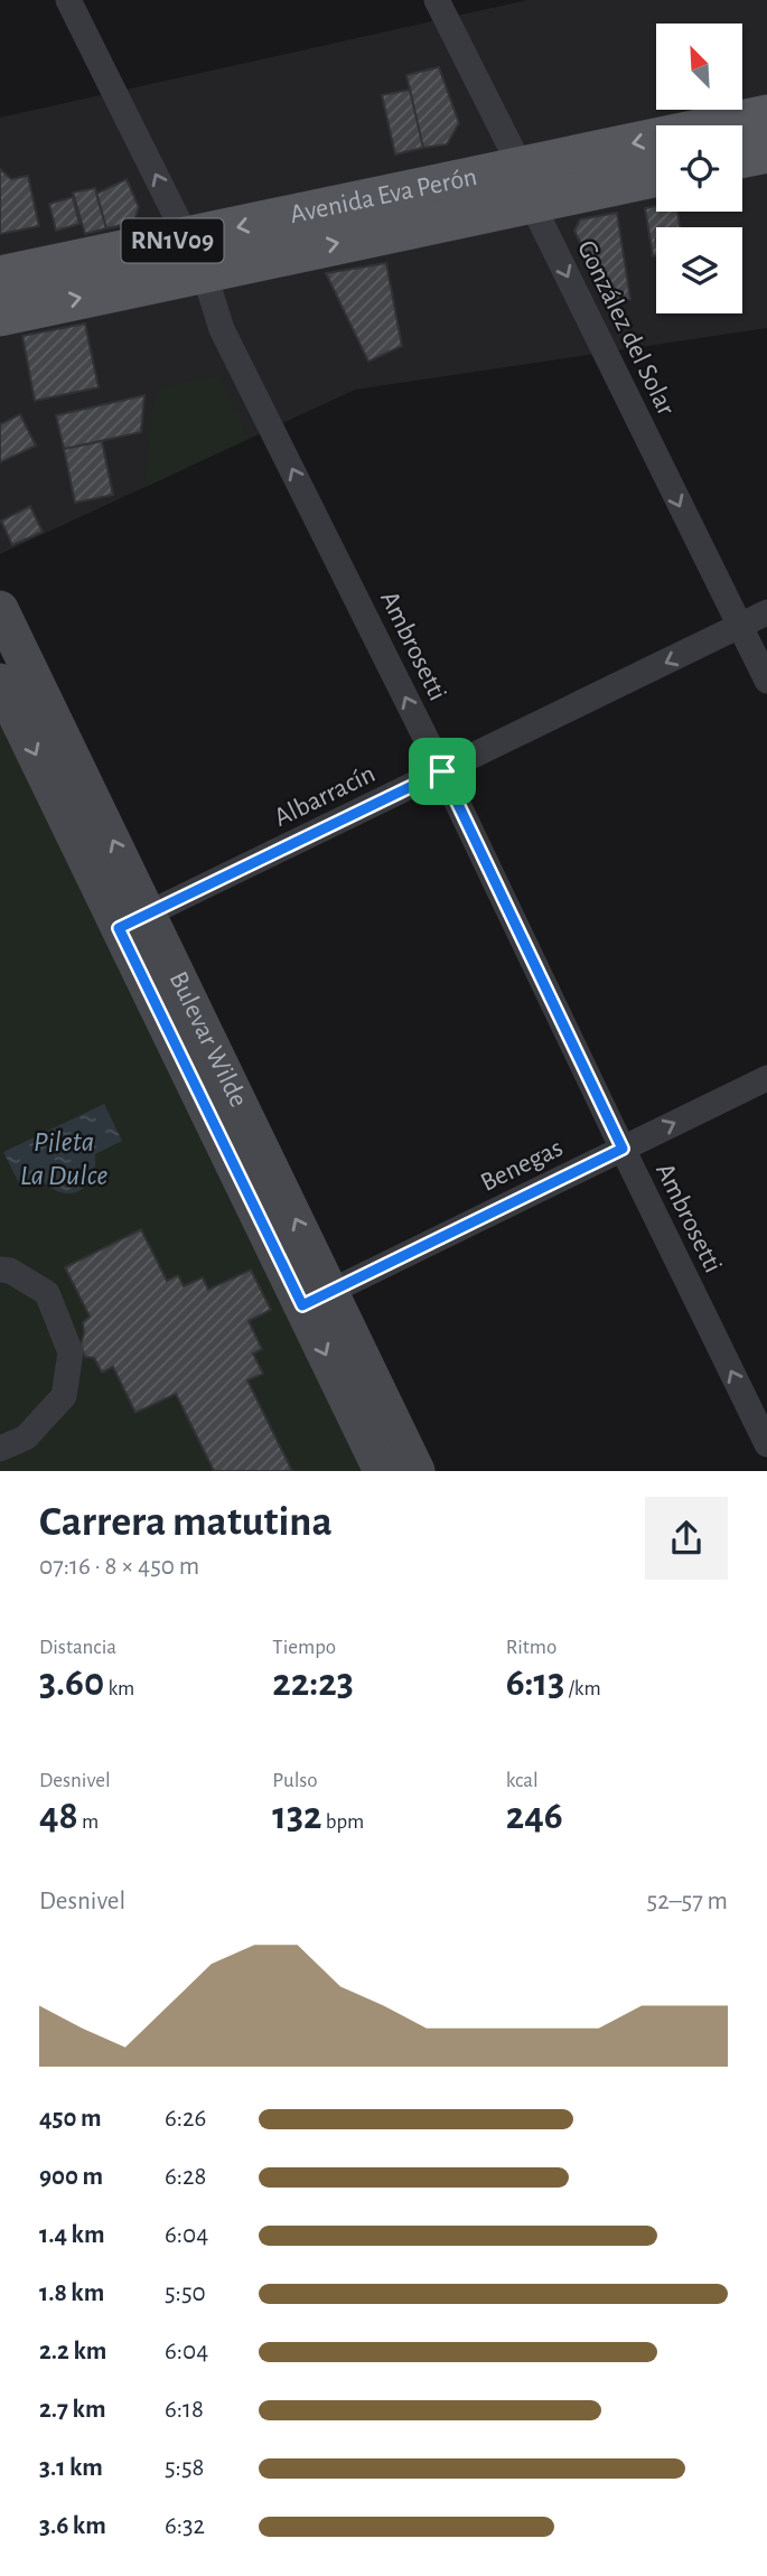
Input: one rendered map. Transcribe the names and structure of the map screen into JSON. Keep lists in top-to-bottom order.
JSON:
{
  "streets": {
    "main road": ["Avenida Eva Perón", "RN1V09", "Bulevar Wilde"],
    "street": [
      "González del Solar",
      "Ambrosetti",
      "Albarracín",
      "Benegas"
    ]
  },
  "crossings": [
    ["Avenida Eva Perón", "González del Solar"],
    ["Avenida Eva Perón", "Ambrosetti"],
    ["González del Solar", "Albarracín"],
    ["Ambrosetti", "Albarracín"],
    ["Ambrosetti", "Benegas"],
    ["Albarracín", "Bulevar Wilde"],
    ["Bulevar Wilde", "Benegas"]
  ],
  "one_way": ["González del Solar", "Ambrosetti", "Albarracín"],
  "water": ["Pileta La Dulce"],
  "north": "top left",
  "page": {
    "heading": ["Carrera matutina", "07:16 · 8 × 450 m"],
    "stats": [
      ["Distancia", "3.60 km"],
      ["Tiempo", "22:23"],
      ["Ritmo", "6:13 /km"],
      ["Desnivel", "48 m"],
      ["Pulso", "132 bpm"],
      ["kcal", "246"]
    ],
    "chart": ["Desnivel", "52–57 m"],
    "list": [
      {
        "name": "450 m",
        "note": "6:26"
      },
      {
        "name": "900 m",
        "note": "6:28"
      },
      {
        "name": "1.4 km",
        "note": "6:04"
      },
      {
        "name": "1.8 km",
        "note": "5:50"
      },
      {
        "name": "2.2 km",
        "note": "6:04"
      },
      {
        "name": "2.7 km",
        "note": "6:18"
      },
      {
        "name": "3.1 km",
        "note": "5:58"
      },
      {
        "name": "3.6 km",
        "note": "6:32"
      }
    ]
  }
}
